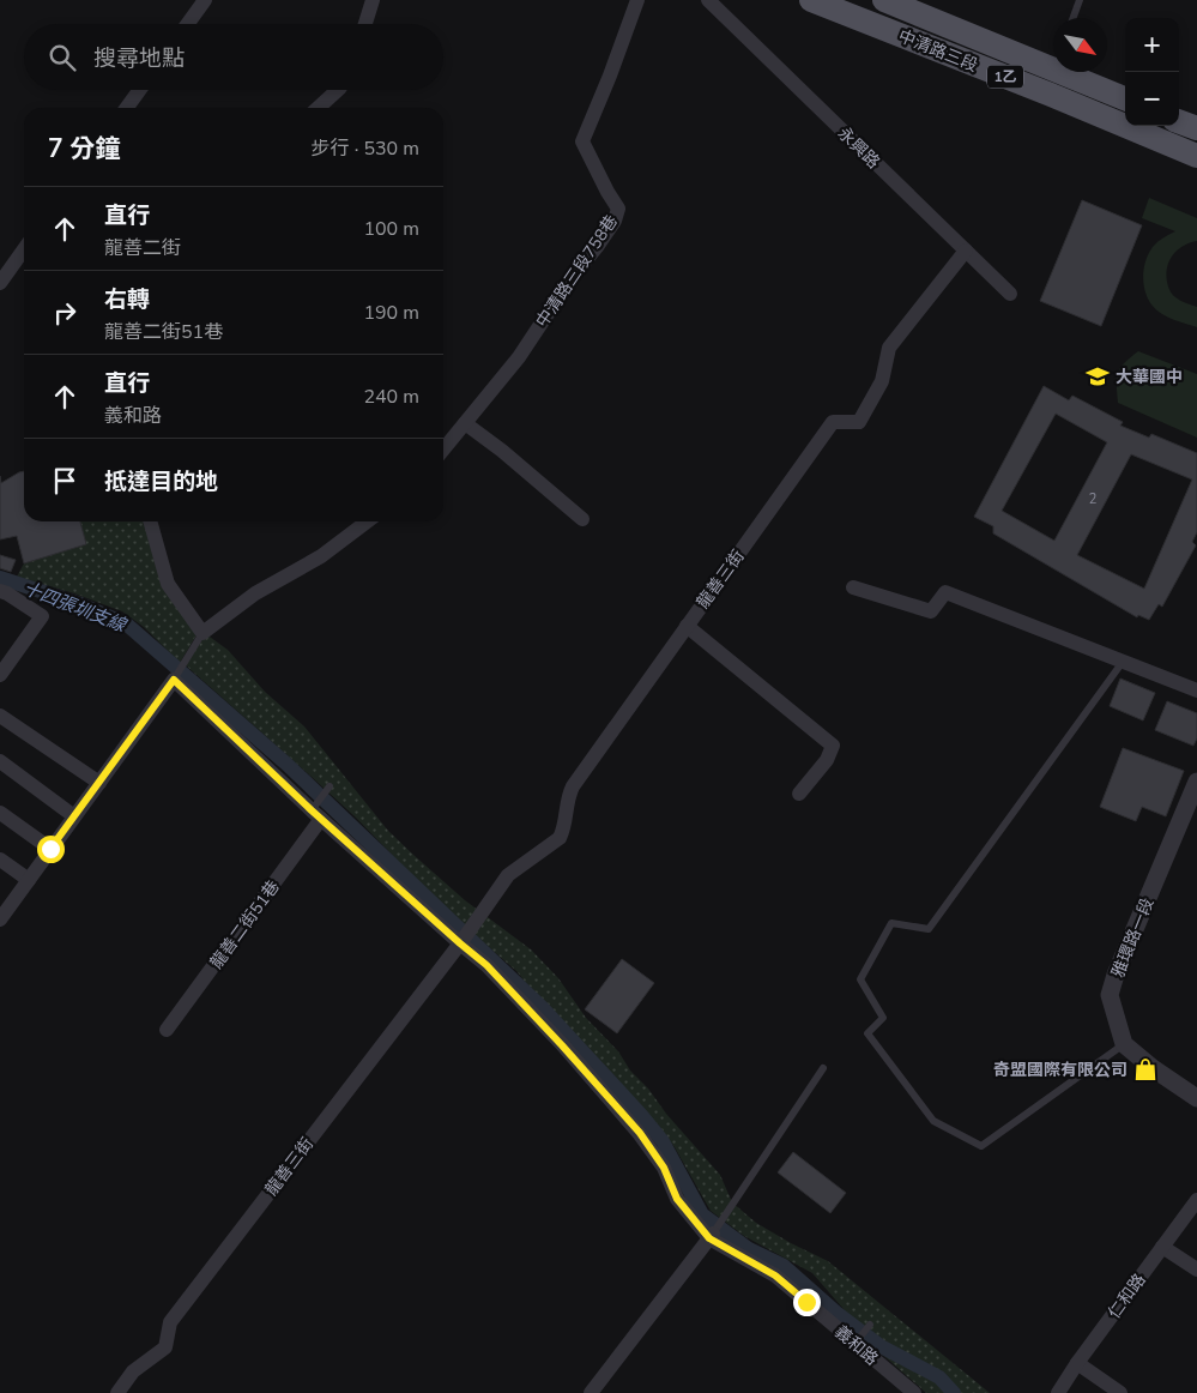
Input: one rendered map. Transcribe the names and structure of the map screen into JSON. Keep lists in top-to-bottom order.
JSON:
{
  "streets": {
    "main road": ["中清路三段", "1乙"],
    "street": [
      "永興路",
      "中清路三段758巷",
      "龍善三街",
      "龍善二街51巷",
      "雅環路一段",
      "仁和路",
      "義和路"
    ]
  },
  "crossings": [
    ["永興路", "龍善三街"],
    ["龍善三街", "義和路"]
  ],
  "water": ["十四張圳支線"],
  "places": {
    "school or university": ["大華國中"],
    "shop": ["奇盟國際有限公司"]
  },
  "house_numbers": ["2"],
  "north": "bottom right",
  "page": {
    "map_buttons": ["+", "−"],
    "search": "搜尋地點",
    "heading": ["7 分鐘", "步行 · 530 m"],
    "list": [
      ["直行", "龍善二街", "100 m"],
      ["右轉", "龍善二街51巷", "190 m"],
      ["直行", "義和路", "240 m"],
      "抵達目的地"
    ]
  }
}
